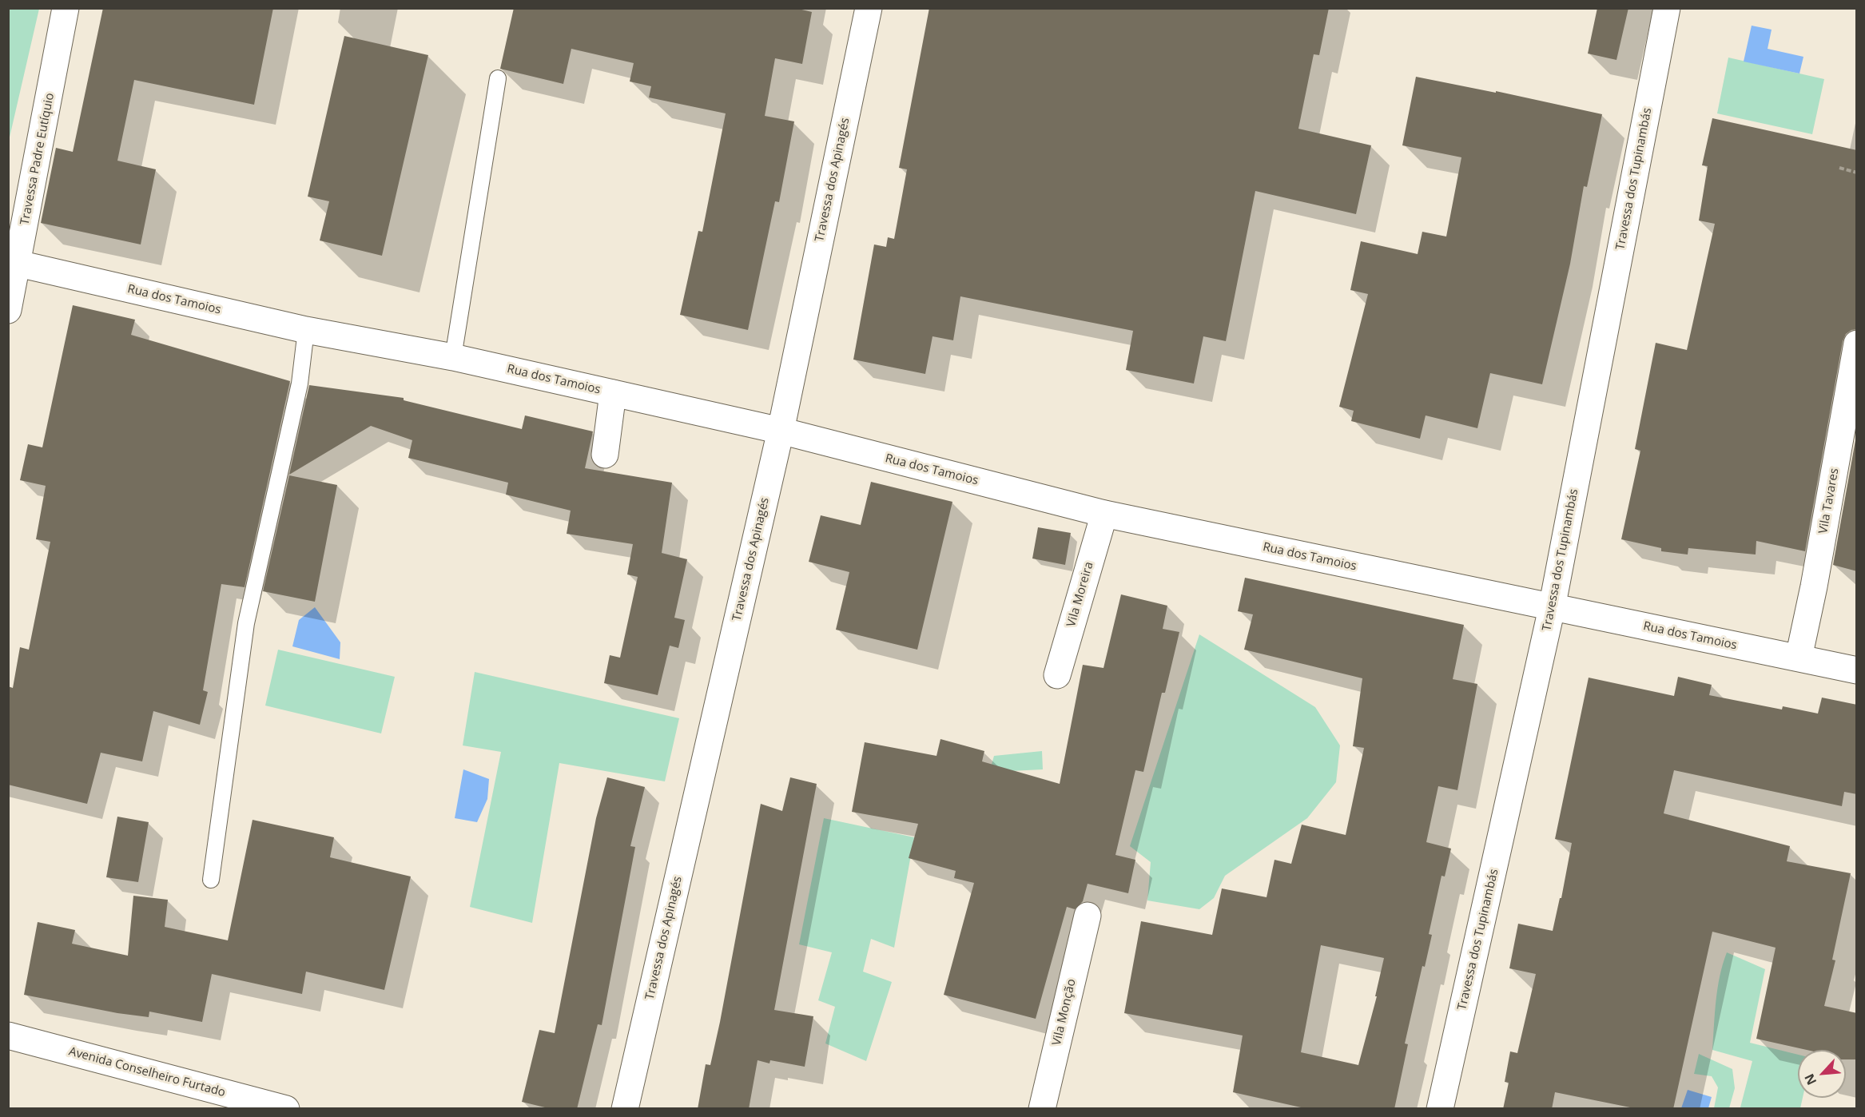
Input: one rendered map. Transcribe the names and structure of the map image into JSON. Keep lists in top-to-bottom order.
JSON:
{
  "streets": {
    "street": [
      "Travessa Padre Eutíquio",
      "Travessa dos Tupinambás",
      "Travessa dos Apinagés",
      "Rua dos Tamoios",
      "Vila Tavares",
      "Vila Moreira",
      "Vila Monção",
      "Avenida Conselheiro Furtado"
    ]
  },
  "crossings": [
    ["Travessa Padre Eutíquio", "Rua dos Tamoios"],
    ["Travessa dos Tupinambás", "Rua dos Tamoios"],
    ["Travessa dos Apinagés", "Rua dos Tamoios"],
    ["Rua dos Tamoios", "Vila Tavares"],
    ["Rua dos Tamoios", "Vila Moreira"]
  ],
  "north": "bottom left"
}
